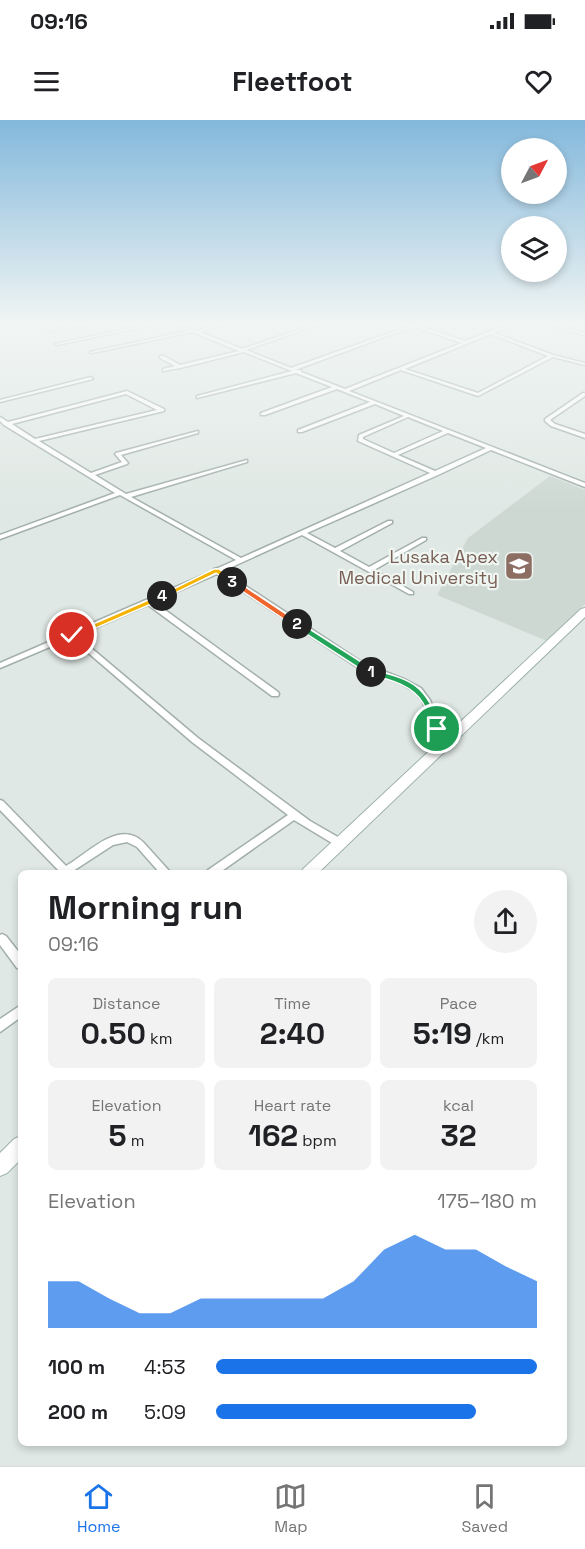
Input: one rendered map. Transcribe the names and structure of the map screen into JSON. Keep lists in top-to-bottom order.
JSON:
{
  "places": {
    "school or university": ["Lusaka Apex Medical University"]
  },
  "north": "top right",
  "page": {
    "status": "09:16",
    "header": "Fleetfoot",
    "pins": [
      "3",
      "4",
      "2",
      "1"
    ],
    "heading": ["Morning run", "09:16"],
    "stats": [
      ["Distance", "0.50 km"],
      ["Time", "2:40"],
      ["Pace", "5:19 /km"],
      ["Elevation", "5 m"],
      ["Heart rate", "162 bpm"],
      ["kcal", "32"]
    ],
    "chart": ["Elevation", "175–180 m"],
    "list": [
      {
        "name": "100 m",
        "note": "4:53"
      },
      {
        "name": "200 m",
        "note": "5:09"
      }
    ],
    "tabs": ["Home", "Map", "Saved"]
  }
}
